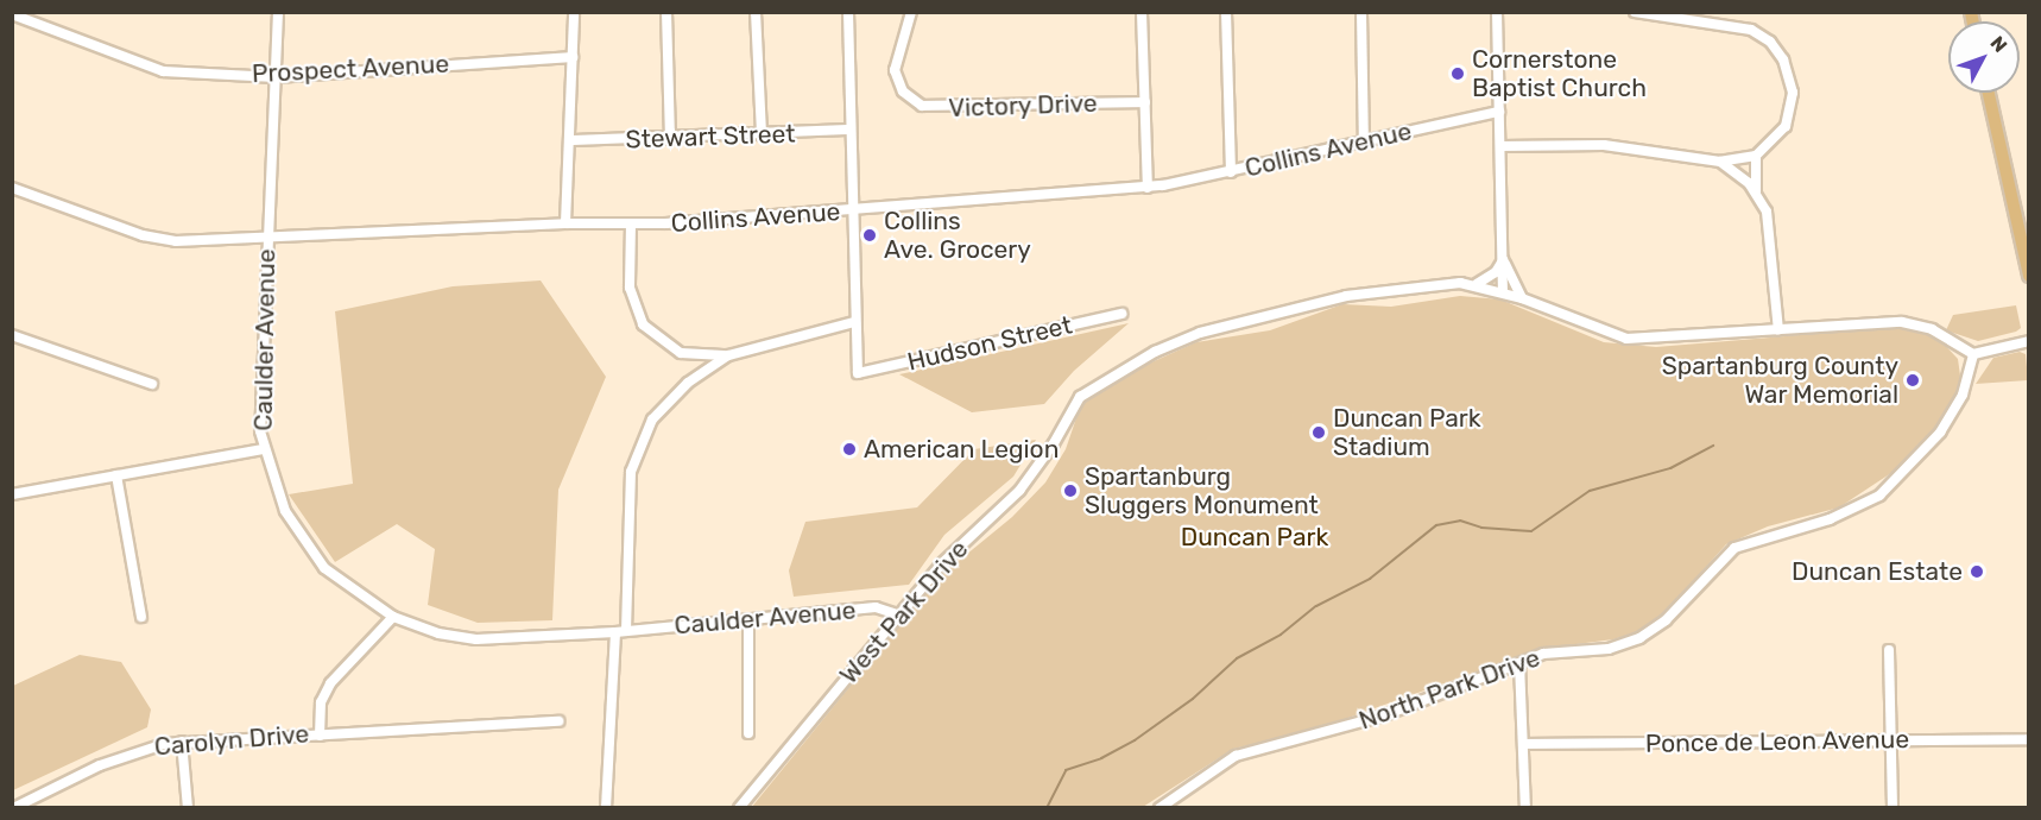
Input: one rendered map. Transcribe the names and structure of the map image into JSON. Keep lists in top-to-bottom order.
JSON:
{
  "streets": {
    "street": [
      "Prospect Avenue",
      "Victory Drive",
      "Stewart Street",
      "Collins Avenue",
      "Caulder Avenue",
      "Hudson Street",
      "West Park Drive",
      "North Park Drive",
      "Carolyn Drive",
      "Ponce de Leon Avenue"
    ]
  },
  "crossings": [
    ["Prospect Avenue", "Caulder Avenue"],
    ["Collins Avenue", "Caulder Avenue"],
    ["Caulder Avenue", "West Park Drive"],
    ["Caulder Avenue", "Carolyn Drive"],
    ["West Park Drive", "North Park Drive"]
  ],
  "parks": ["Duncan Park"],
  "places": [
    "Cornerstone Baptist Church",
    "Collins Ave. Grocery",
    "Spartanburg County War Memorial",
    "Duncan Park Stadium",
    "American Legion",
    "Spartanburg Sluggers Monument",
    "Duncan Estate"
  ],
  "north": "top right"
}
